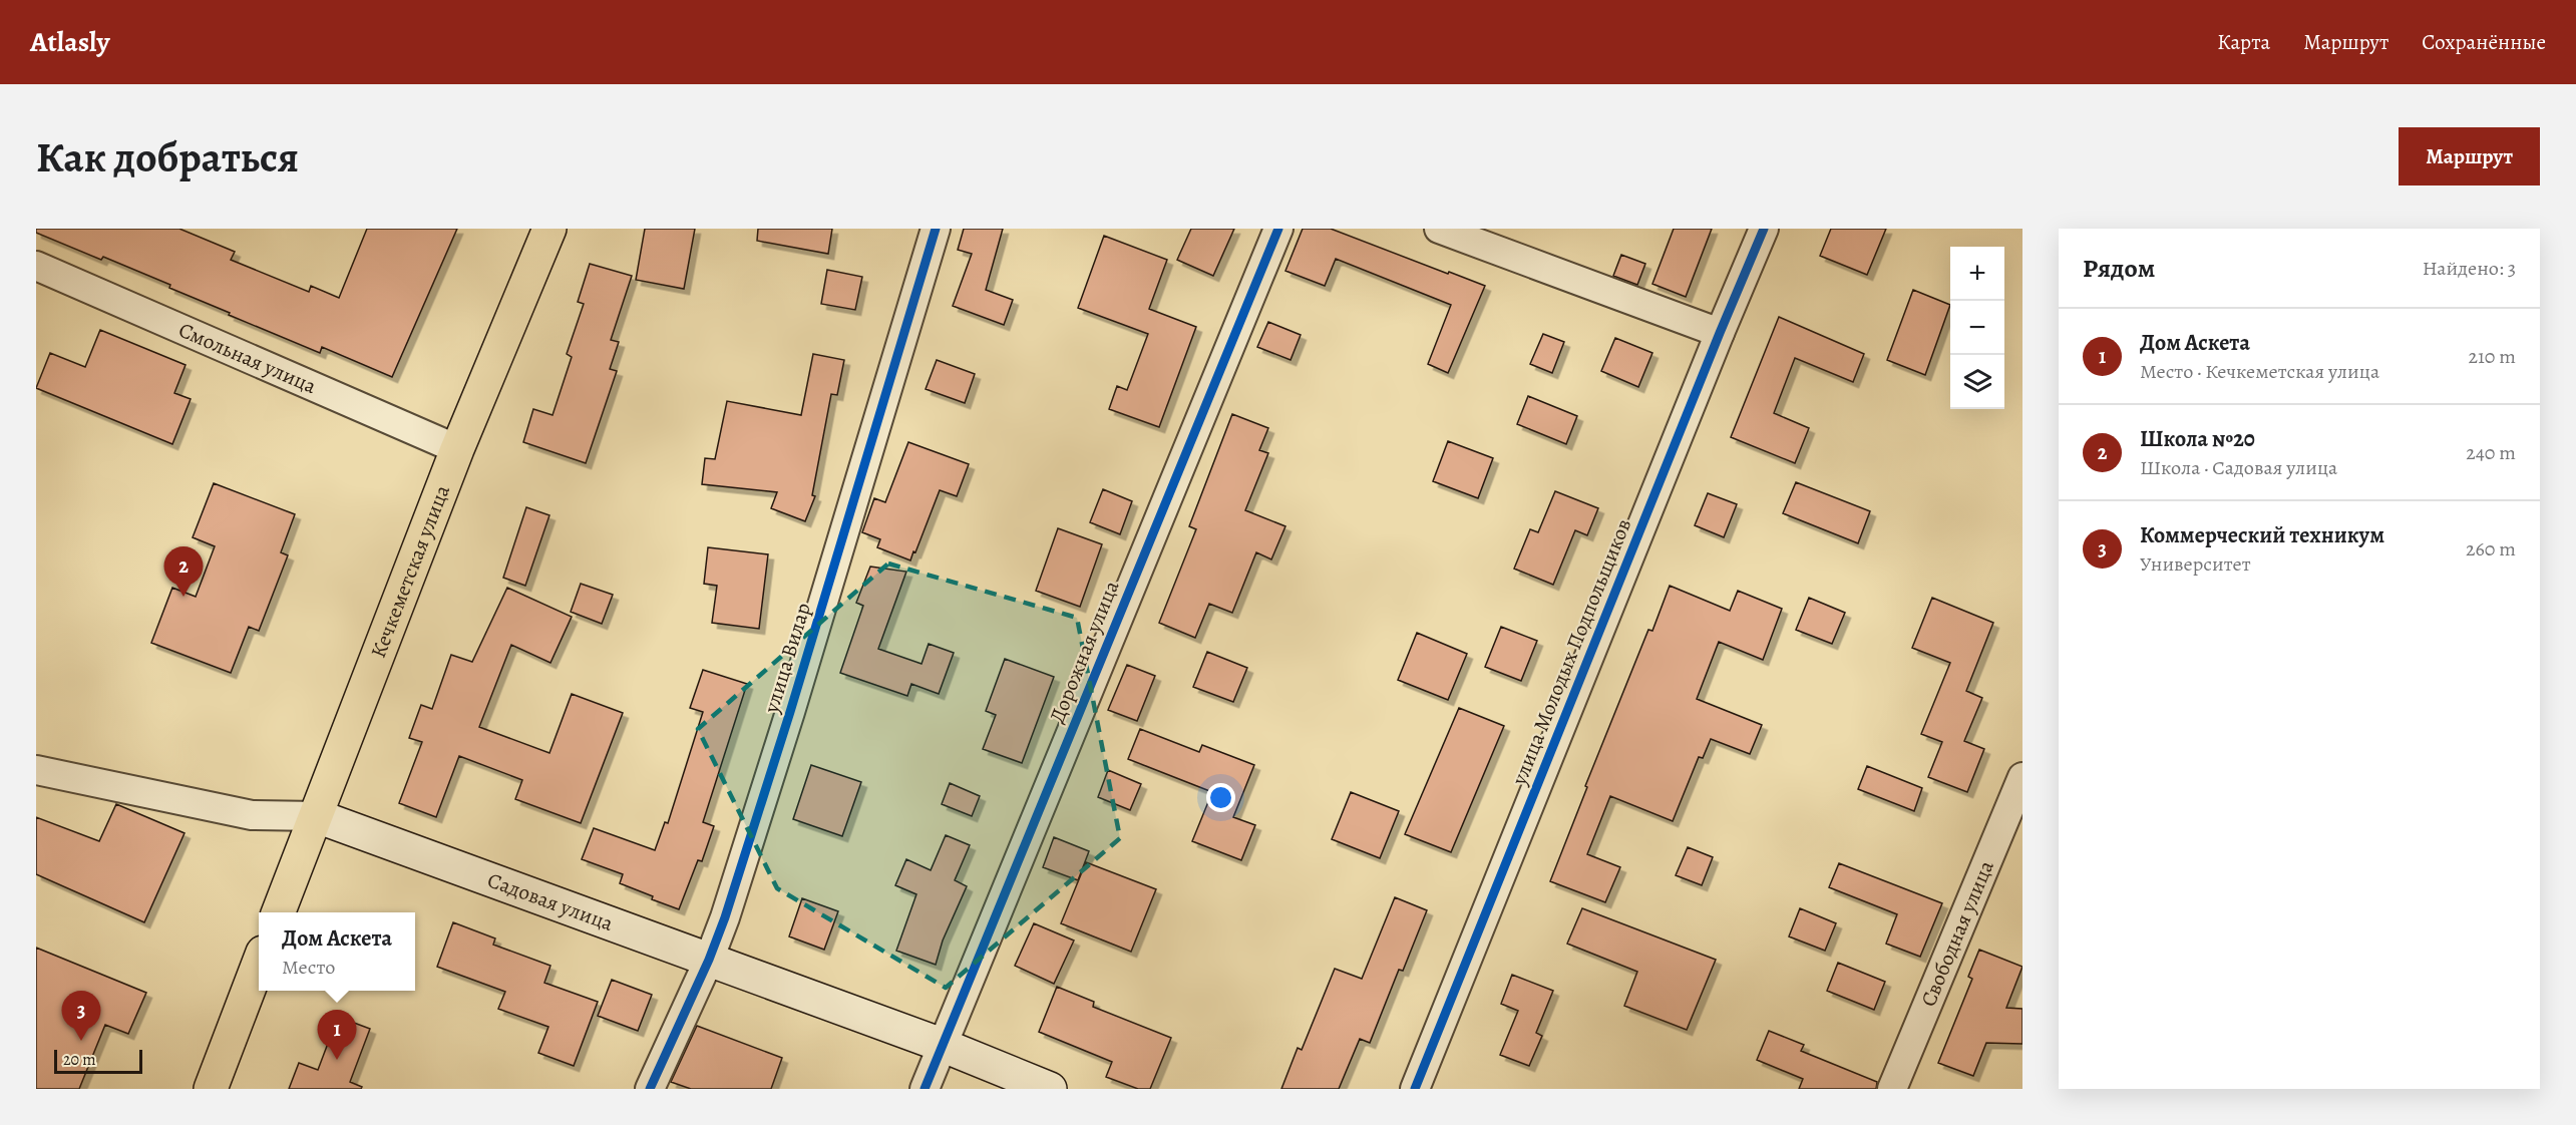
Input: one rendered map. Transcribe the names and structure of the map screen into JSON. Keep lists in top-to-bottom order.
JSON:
{
  "streets": {
    "main road": ["Кечкеметская улица", "Садовая улица"],
    "street": [
      "Смольная улица",
      "Дорожная улица",
      "улица Молодых Подпольщиков",
      "улица Вилар",
      "Свободная улица"
    ]
  },
  "crossings": [
    ["Смольная улица", "Кечкеметская улица"],
    ["Кечкеметская улица", "Садовая улица"],
    ["Дорожная улица", "Садовая улица"],
    ["улица Вилар", "Садовая улица"]
  ],
  "scale_bar": "20 m",
  "page": {
    "header": "Atlasly",
    "nav": ["Карта", "Маршрут", "Сохранённые"],
    "buttons": "Маршрут",
    "title": "Как добраться",
    "heading": ["Рядом", "Найдено: 3"],
    "map_buttons": ["+", "−"],
    "list": [
      {
        "mark": "1",
        "name": "Дом Аскета",
        "note": "Место · Кечкеметская улица",
        "value": "210 m"
      },
      {
        "mark": "2",
        "name": "Школа №20",
        "note": "Школа · Садовая улица",
        "value": "240 m"
      },
      {
        "mark": "3",
        "name": "Коммерческий техникум",
        "note": "Университет",
        "value": "260 m"
      }
    ],
    "pins": ["2", "3", "1"],
    "popup": ["Дом Аскета", "Место"],
    "scale": "20 m"
  }
}
